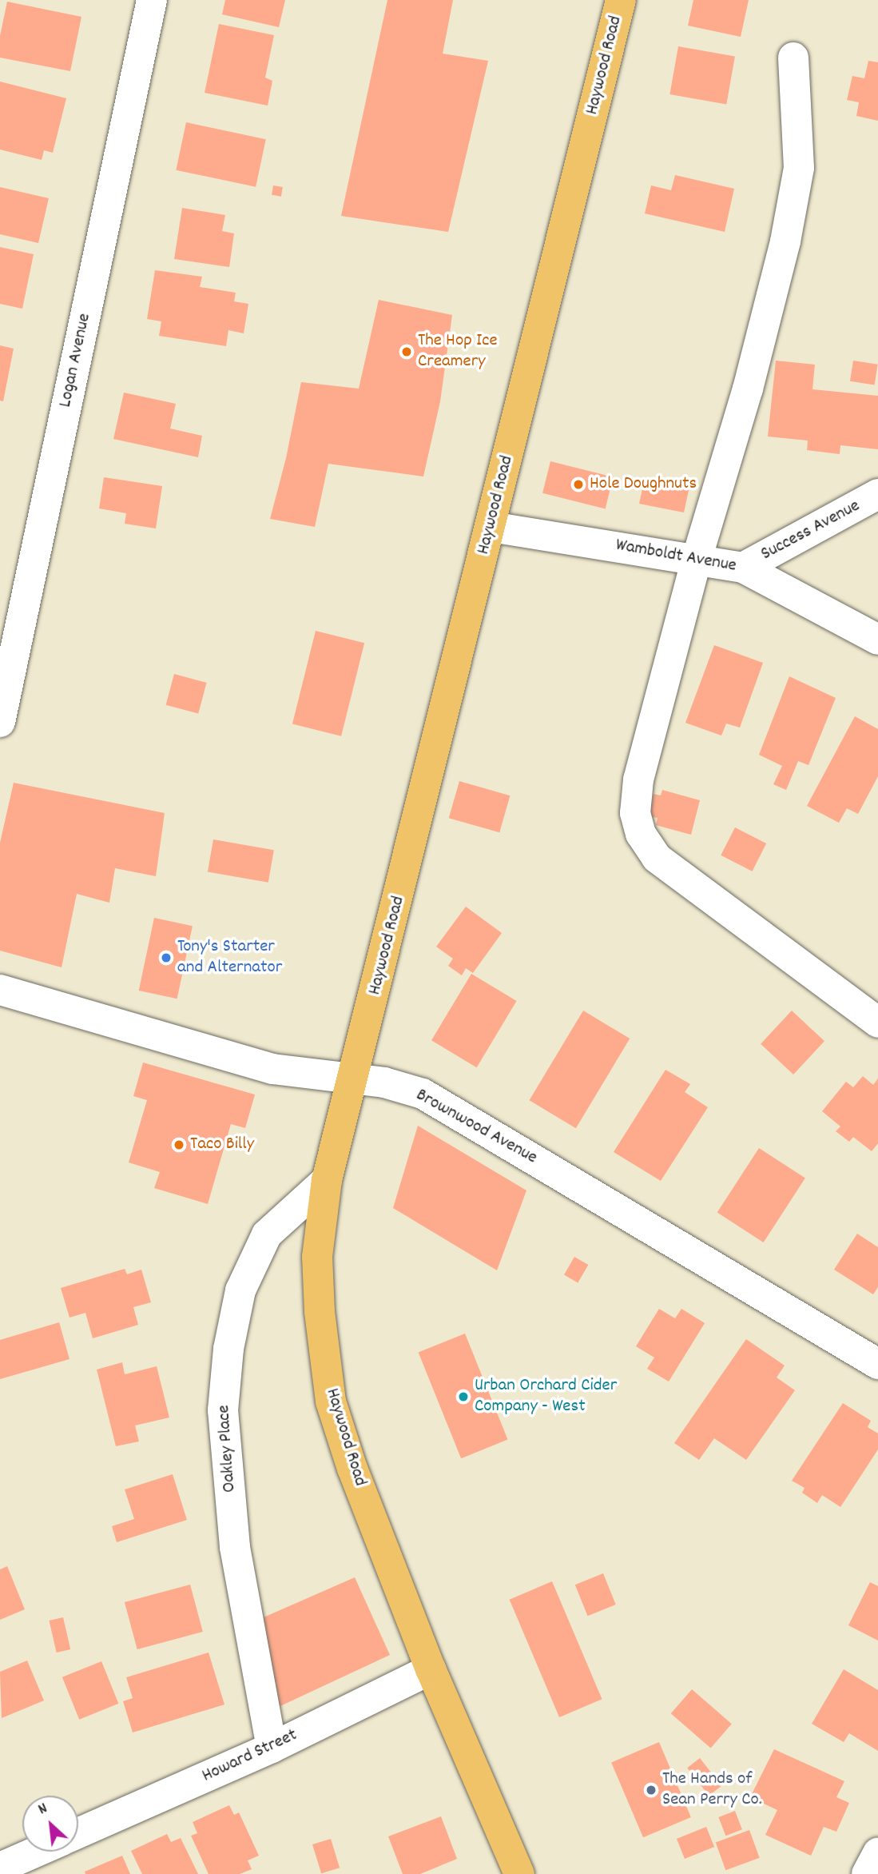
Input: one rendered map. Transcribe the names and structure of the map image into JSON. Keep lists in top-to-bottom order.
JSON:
{
  "streets": {
    "main road": ["Haywood Road"],
    "street": [
      "Logan Avenue",
      "Success Avenue",
      "Wamboldt Avenue",
      "Brownwood Avenue",
      "Oakley Place",
      "Howard Street"
    ]
  },
  "crossings": [
    ["Haywood Road", "Wamboldt Avenue"],
    ["Haywood Road", "Brownwood Avenue"],
    ["Haywood Road", "Oakley Place"],
    ["Haywood Road", "Howard Street"],
    ["Success Avenue", "Wamboldt Avenue"],
    ["Oakley Place", "Howard Street"]
  ],
  "places": [
    "The Hop Ice Creamery",
    "Hole Doughnuts",
    "Tony's Starter and Alternator",
    "Taco Billy",
    "Urban Orchard Cider Company - West",
    "The Hands of Sean Perry Co."
  ],
  "north": "top left"
}
